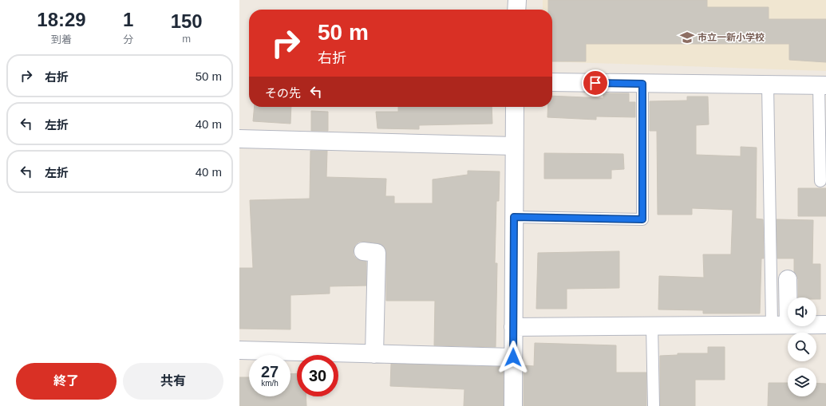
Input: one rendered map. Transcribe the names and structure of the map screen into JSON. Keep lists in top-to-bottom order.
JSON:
{
  "places": {
    "school or university": ["市立一新小学校"]
  },
  "page": {
    "eta": [
      "18:29",
      "到着",
      "1",
      "分",
      "150",
      "m"
    ],
    "turn": ["50 m", "右折"],
    "list": [
      {
        "name": "右折",
        "value": "50 m"
      },
      {
        "name": "左折",
        "value": "40 m"
      },
      {
        "name": "左折",
        "value": "40 m"
      }
    ],
    "then": "その先",
    "speed": "27 km/h",
    "limit": "30",
    "buttons": ["終了", "共有"]
  }
}
